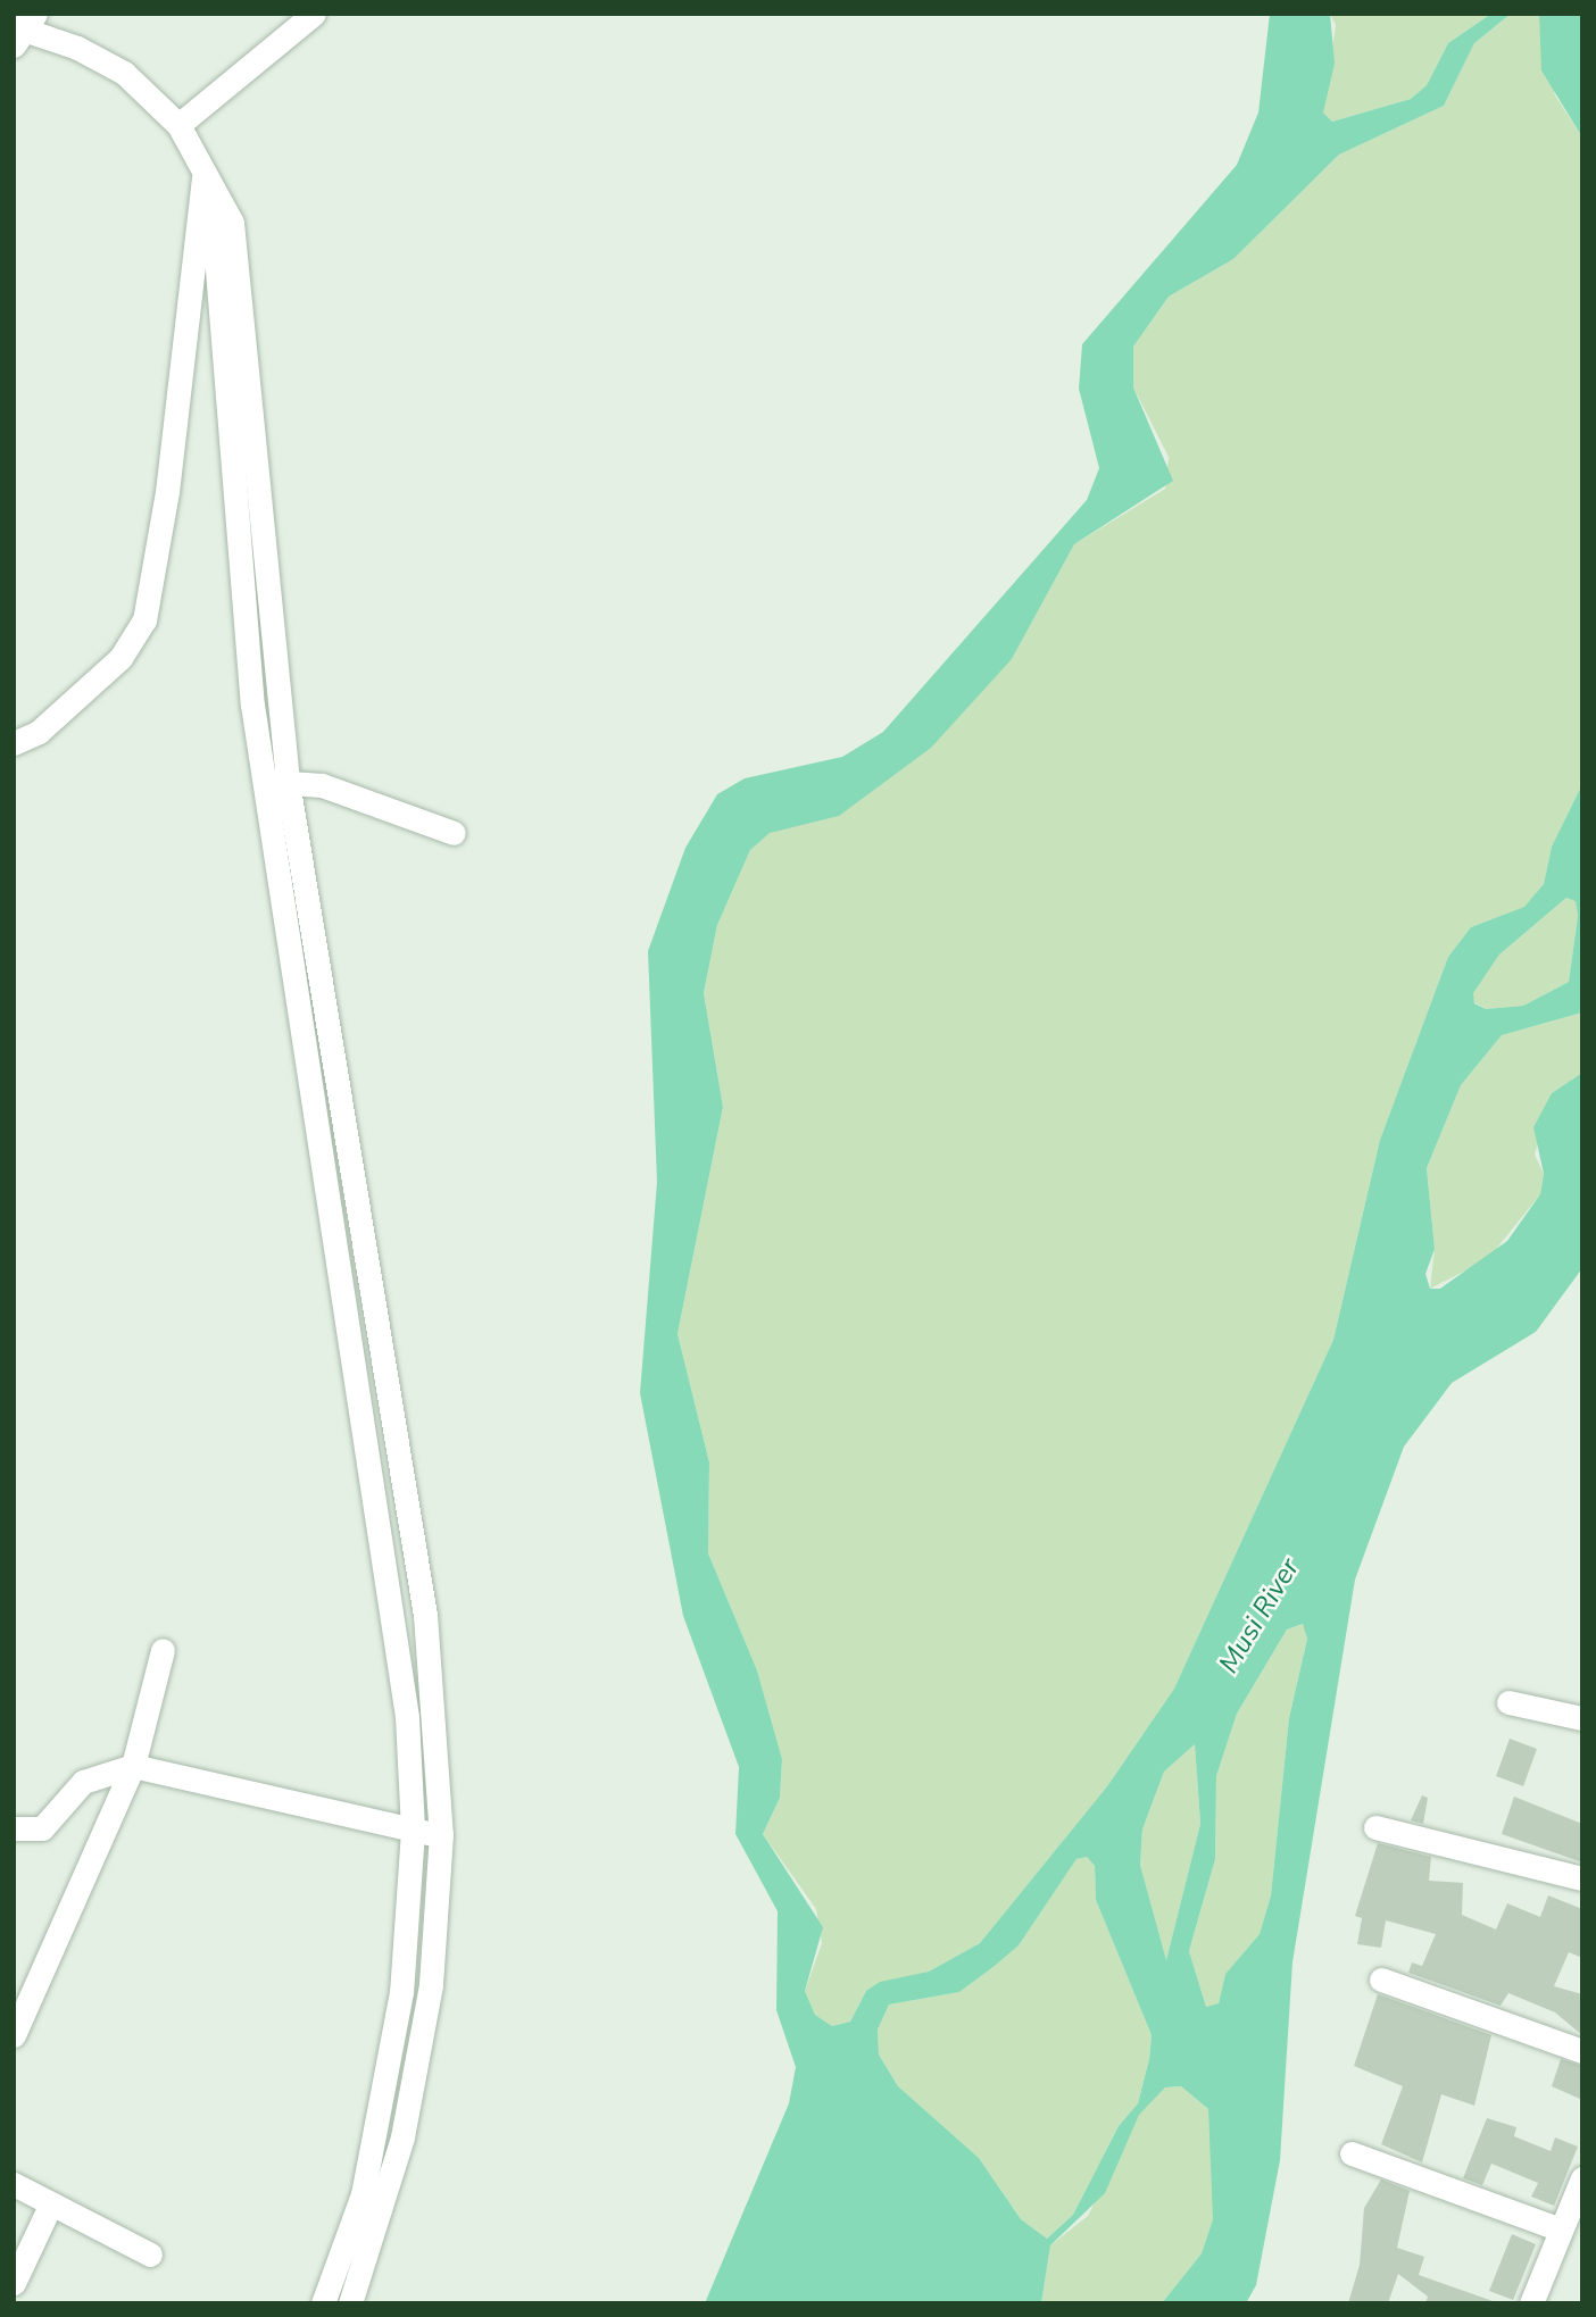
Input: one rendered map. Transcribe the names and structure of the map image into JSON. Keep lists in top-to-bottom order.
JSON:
{
  "water": ["Musi River"]
}
